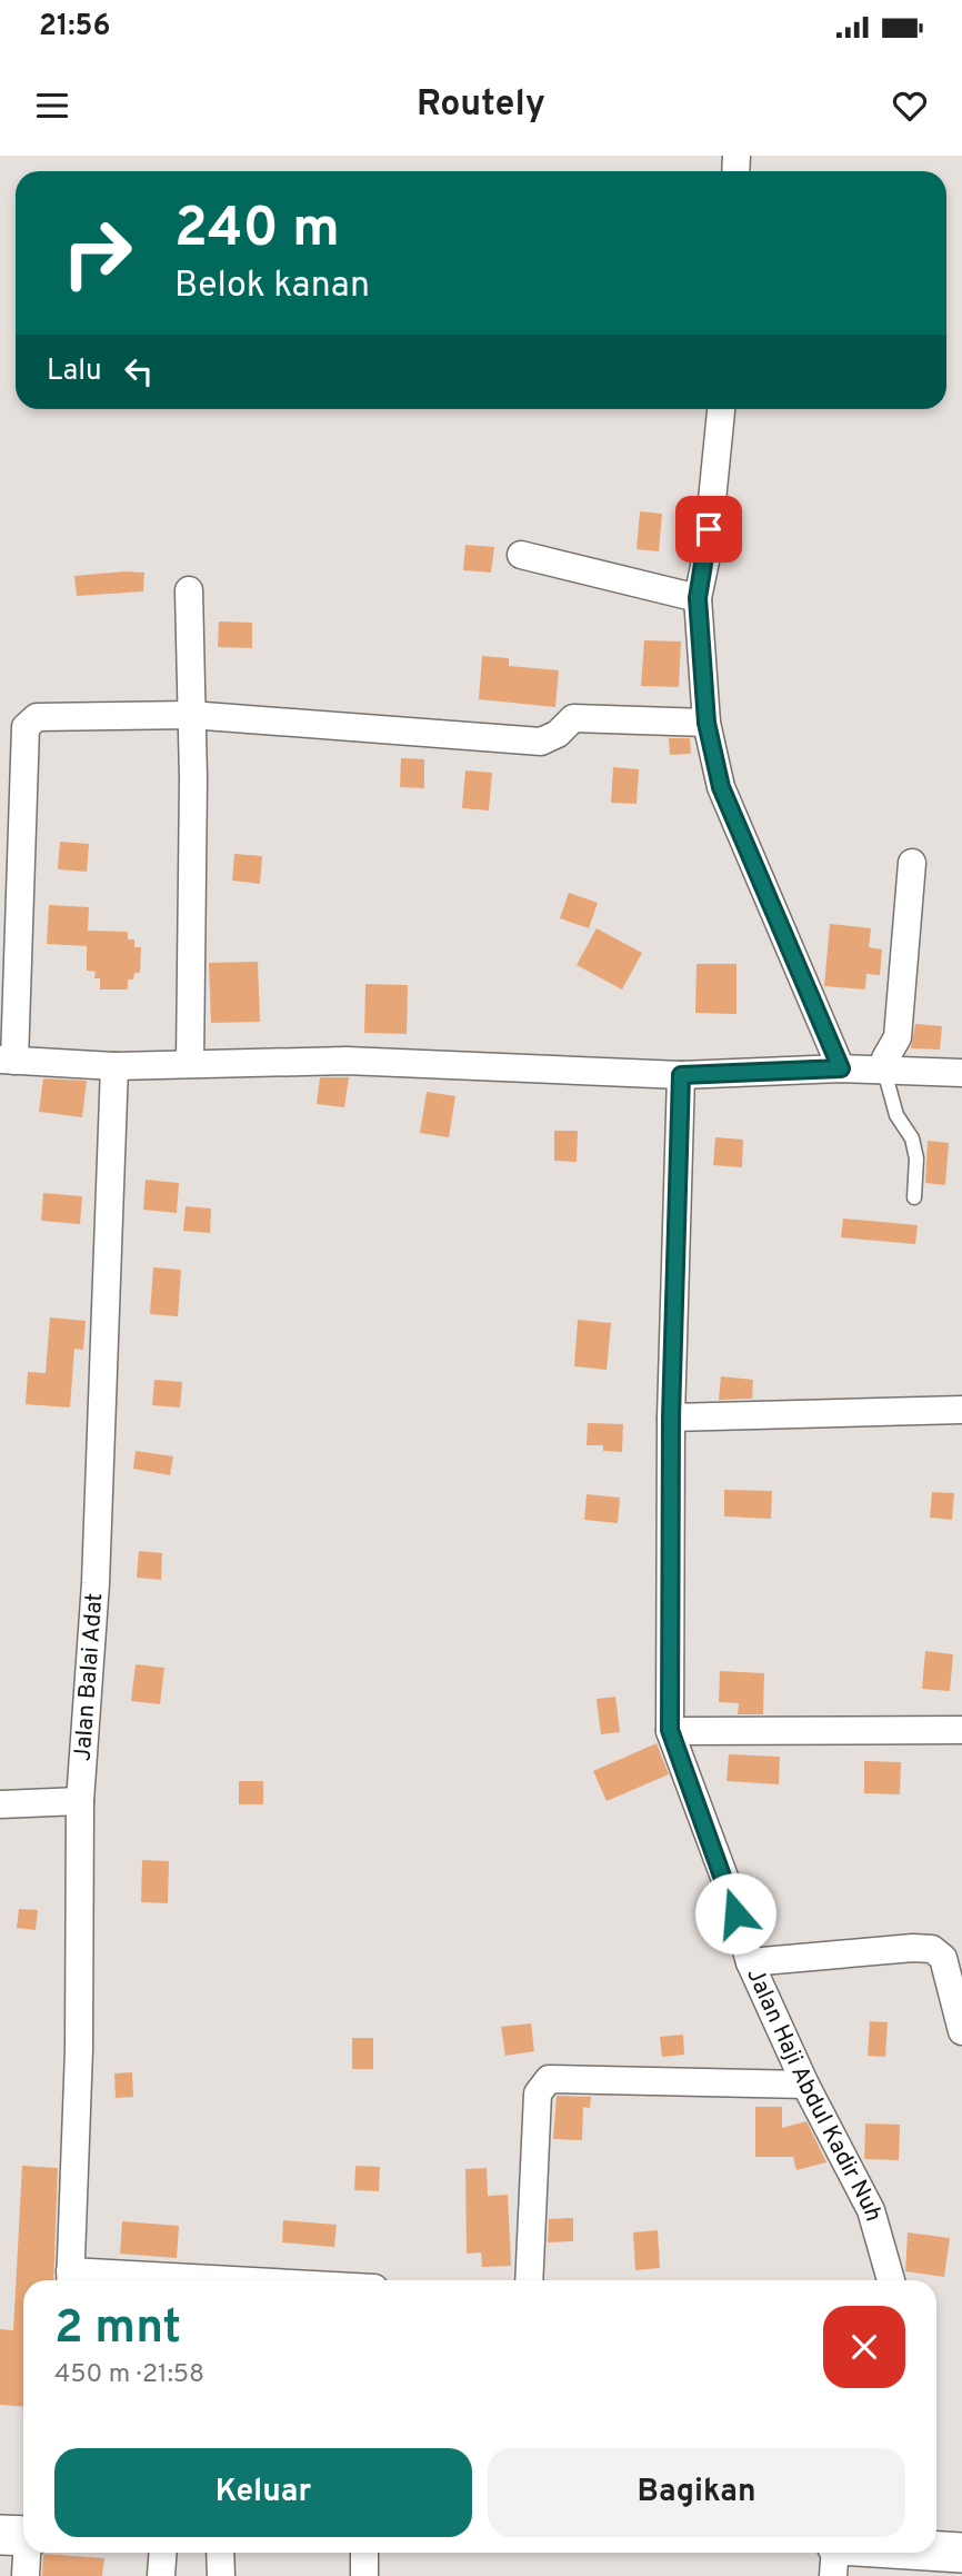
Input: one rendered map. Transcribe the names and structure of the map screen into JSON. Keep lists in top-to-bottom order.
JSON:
{
  "streets": {
    "street": ["Jalan Balai Adat", "Jalan Haji Abdul Kadir Nuh"]
  },
  "page": {
    "status": "21:56",
    "header": "Routely",
    "turn": ["240 m", "Belok kanan"],
    "then": "Lalu",
    "heading": ["2 mnt", "450 m · 21:58"],
    "buttons": ["Keluar", "Bagikan"]
  }
}
